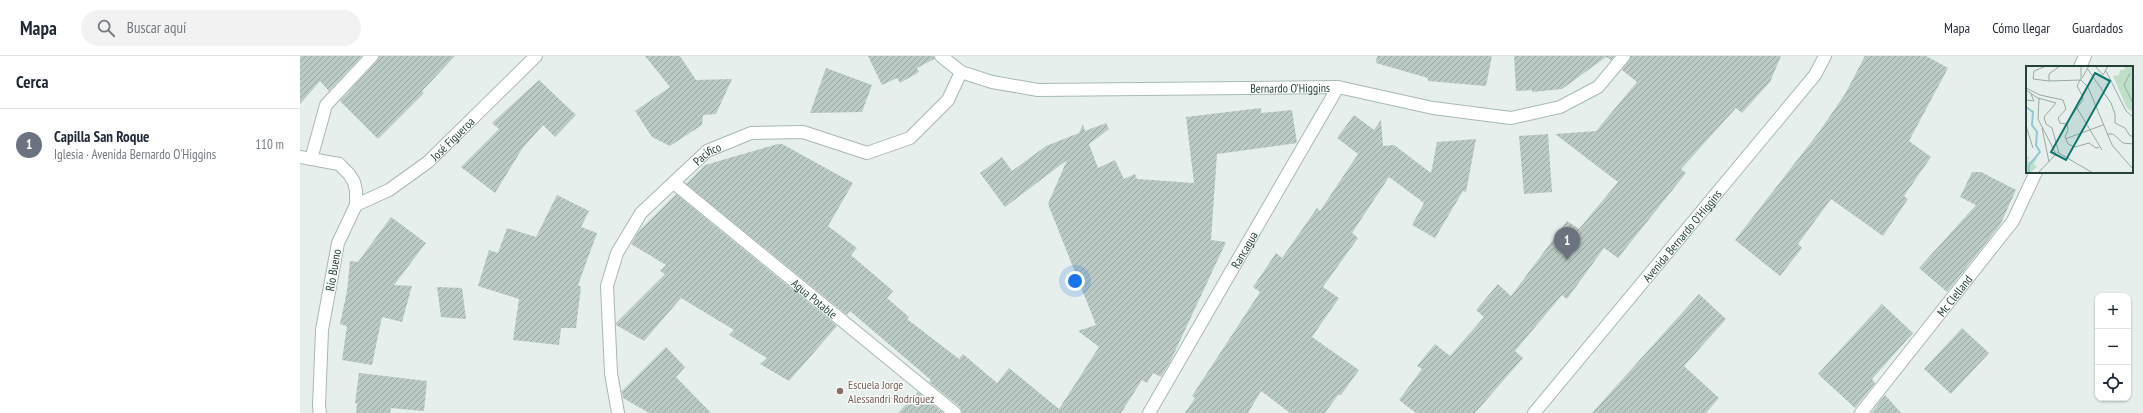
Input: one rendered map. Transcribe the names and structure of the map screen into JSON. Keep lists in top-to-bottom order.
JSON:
{
  "streets": {
    "street": [
      "Bernardo O'Higgins",
      "José Figueroa",
      "Pacífico",
      "Avenida Bernardo O'Higgins",
      "Rancagua",
      "Río Bueno",
      "Mc Clelland",
      "Agua Potable"
    ]
  },
  "crossings": [
    ["Bernardo O'Higgins", "Pacífico"],
    ["Bernardo O'Higgins", "Rancagua"],
    ["José Figueroa", "Río Bueno"],
    ["Pacífico", "Agua Potable"]
  ],
  "places": ["Escuela Jorge Alessandri Rodríguez"],
  "page": {
    "header": "Mapa",
    "search": "Buscar aquí",
    "nav": ["Mapa", "Cómo llegar", "Guardados"],
    "heading": "Cerca",
    "list": [
      {
        "mark": "1",
        "name": "Capilla San Roque",
        "note": "Iglesia · Avenida Bernardo O'Higgins",
        "value": "110 m"
      }
    ],
    "pins": "1",
    "map_buttons": ["+", "−"]
  }
}
